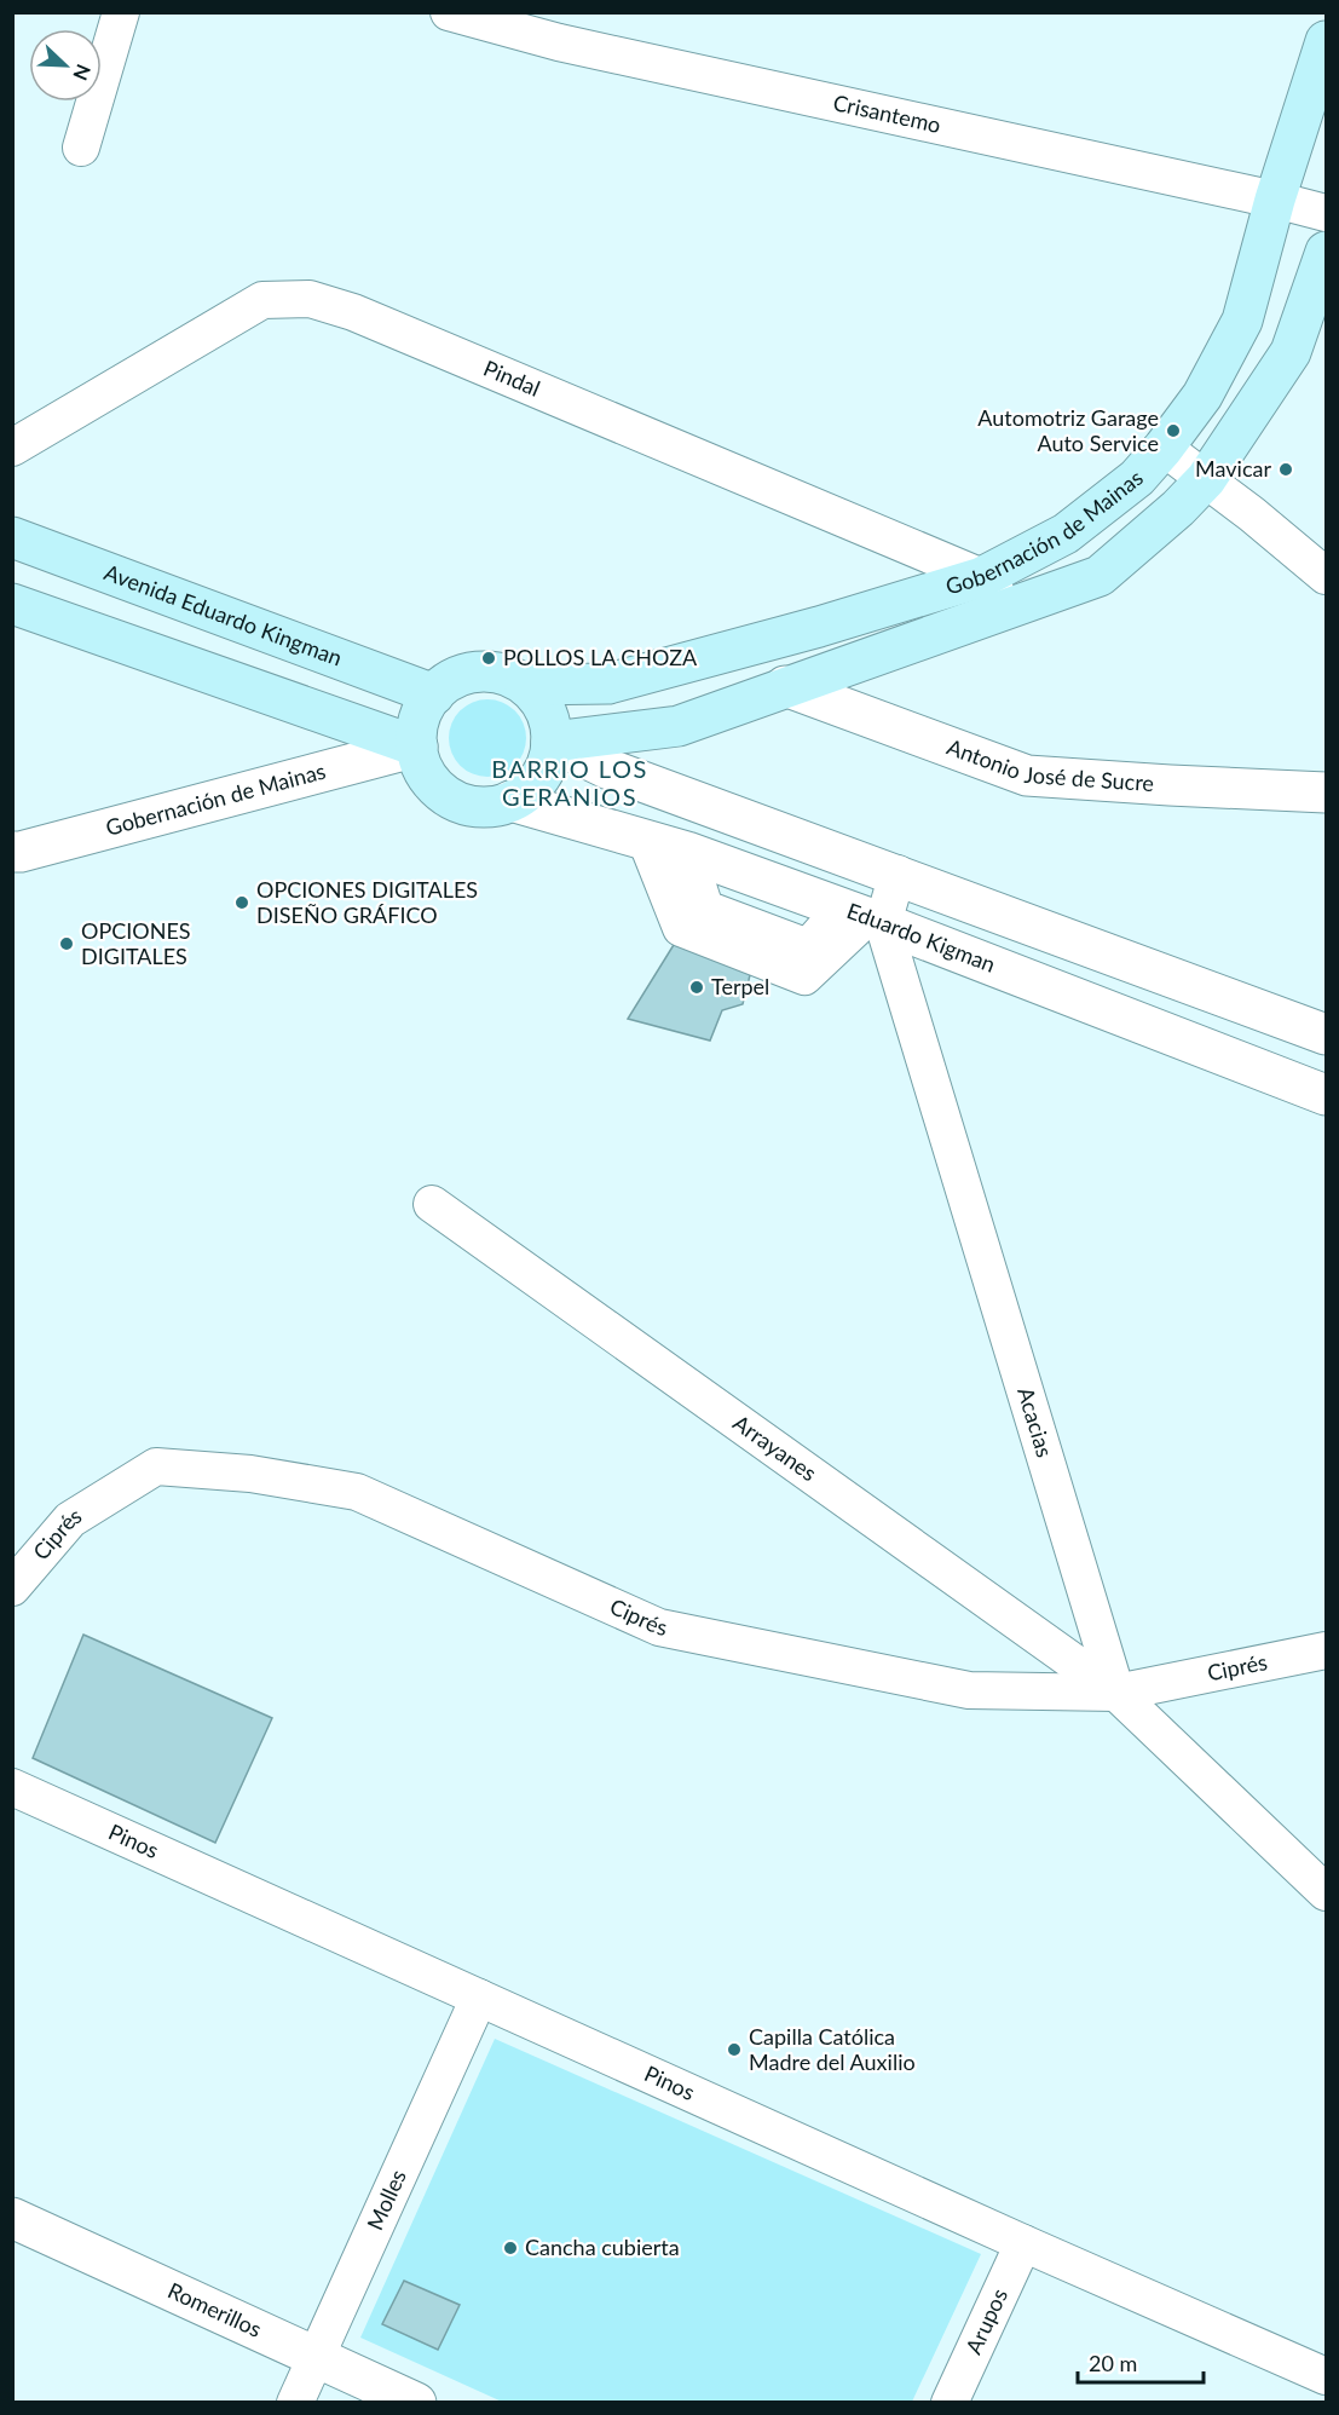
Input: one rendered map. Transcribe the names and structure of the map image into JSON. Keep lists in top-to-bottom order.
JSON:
{
  "streets": {
    "main road": ["Gobernación de Mainas", "Avenida Eduardo Kingman"],
    "street": [
      "Crisantemo",
      "Pindal",
      "Antonio José de Sucre",
      "Eduardo Kigman",
      "Acacias",
      "Arrayanes",
      "Ciprés",
      "Pinos",
      "Molles",
      "Romerillos",
      "Arupos"
    ]
  },
  "crossings": [
    ["Crisantemo", "Gobernación de Mainas"],
    ["Pindal", "Gobernación de Mainas"],
    ["Gobernación de Mainas", "Avenida Eduardo Kingman"],
    ["Gobernación de Mainas", "Antonio José de Sucre"],
    ["Gobernación de Mainas", "Eduardo Kigman"],
    ["Avenida Eduardo Kingman", "Eduardo Kigman"],
    ["Eduardo Kigman", "Acacias"],
    ["Acacias", "Arrayanes"],
    ["Acacias", "Ciprés"],
    ["Arrayanes", "Ciprés"],
    ["Pinos", "Molles"],
    ["Pinos", "Arupos"],
    ["Molles", "Romerillos"]
  ],
  "districts": ["BARRIO LOS GERANIOS"],
  "places": [
    "Automotriz Garage Auto Service",
    "Mavicar",
    "POLLOS LA CHOZA",
    "OPCIONES DIGITALES DISEÑO GRÁFICO",
    "OPCIONES DIGITALES",
    "Terpel",
    "Capilla Católica Madre del Auxilio",
    "Cancha cubierta"
  ],
  "scale_bar": "20 m",
  "north": "bottom right"
}
